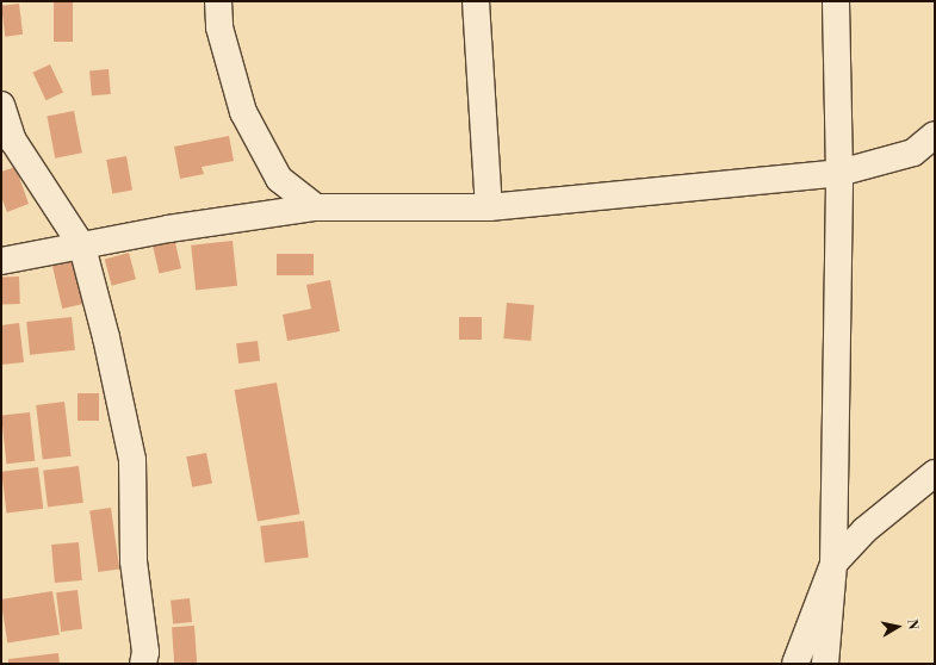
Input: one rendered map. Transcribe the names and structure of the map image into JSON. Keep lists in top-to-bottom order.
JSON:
{
  "north": "right"
}
